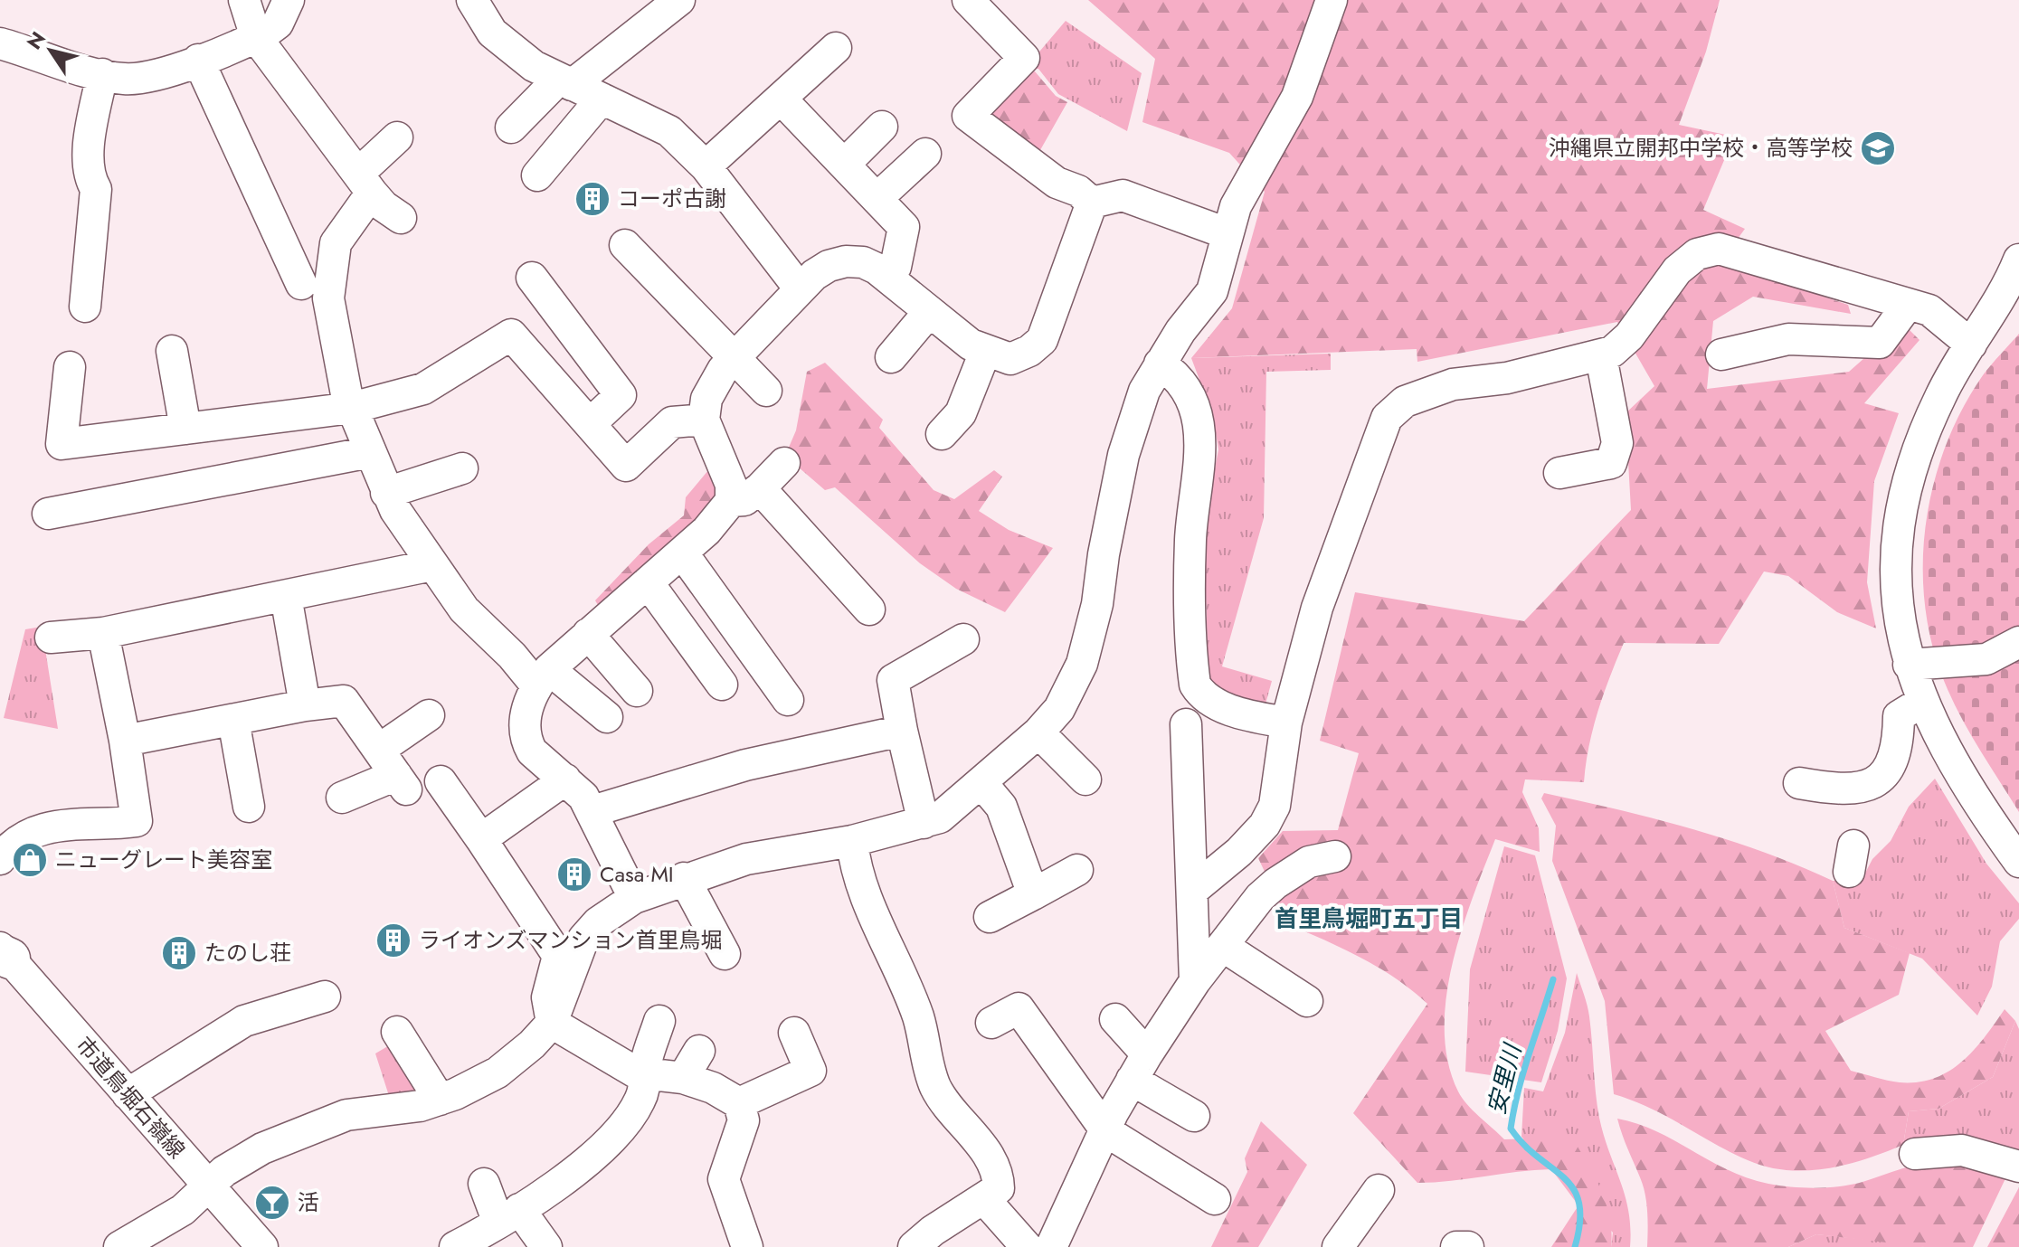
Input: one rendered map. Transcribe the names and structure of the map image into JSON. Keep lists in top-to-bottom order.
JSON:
{
  "streets": {
    "street": ["市道鳥堀石嶺線"]
  },
  "districts": ["首里鳥堀町五丁目"],
  "water": ["安里川"],
  "places": {
    "school or university": ["沖縄県立開邦中学校・高等学校"],
    "building": [
      "コーポ古謝",
      "Casa MI",
      "ライオンズマンション首里鳥堀",
      "たのし荘"
    ],
    "shop": ["ニューグレート美容室"],
    "bar": ["活"]
  },
  "north": "top left"
}
